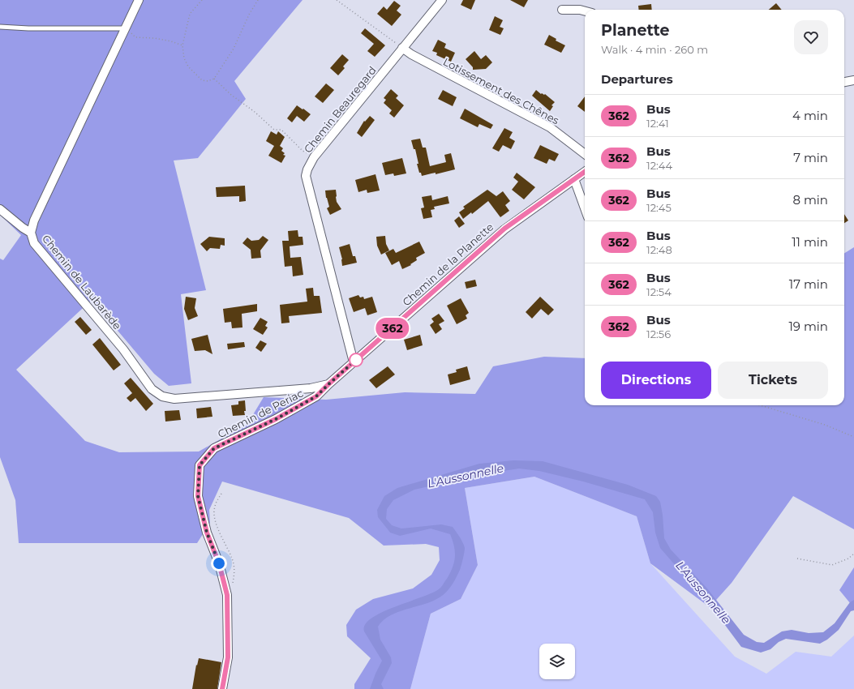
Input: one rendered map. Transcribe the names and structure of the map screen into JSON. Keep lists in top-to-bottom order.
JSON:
{
  "streets": {
    "street": [
      "Lotissement des Chênes",
      "Chemin Beauregard",
      "Chemin de la Planette",
      "Chemin de Laubarède",
      "Chemin de Periac"
    ]
  },
  "crossings": [
    ["Lotissement des Chênes", "Chemin Beauregard"],
    ["Chemin Beauregard", "Chemin de la Planette"],
    ["Chemin de la Planette", "Chemin de Laubarède"],
    ["Chemin de la Planette", "Chemin de Periac"],
    ["Chemin de Laubarède", "Chemin de Periac"]
  ],
  "water": ["L'Aussonnelle"],
  "lines": ["bus line 362"],
  "page": {
    "on_map": "362",
    "heading": [
      ["Planette", "Walk · 4 min · 260 m"],
      "Departures"
    ],
    "list": [
      {
        "mark": "362",
        "name": "Bus",
        "note": "12:41",
        "value": "4 min"
      },
      {
        "mark": "362",
        "name": "Bus",
        "note": "12:44",
        "value": "7 min"
      },
      {
        "mark": "362",
        "name": "Bus",
        "note": "12:45",
        "value": "8 min"
      },
      {
        "mark": "362",
        "name": "Bus",
        "note": "12:48",
        "value": "11 min"
      },
      {
        "mark": "362",
        "name": "Bus",
        "note": "12:54",
        "value": "17 min"
      },
      {
        "mark": "362",
        "name": "Bus",
        "note": "12:56",
        "value": "19 min"
      }
    ],
    "buttons": ["Directions", "Tickets"]
  }
}
